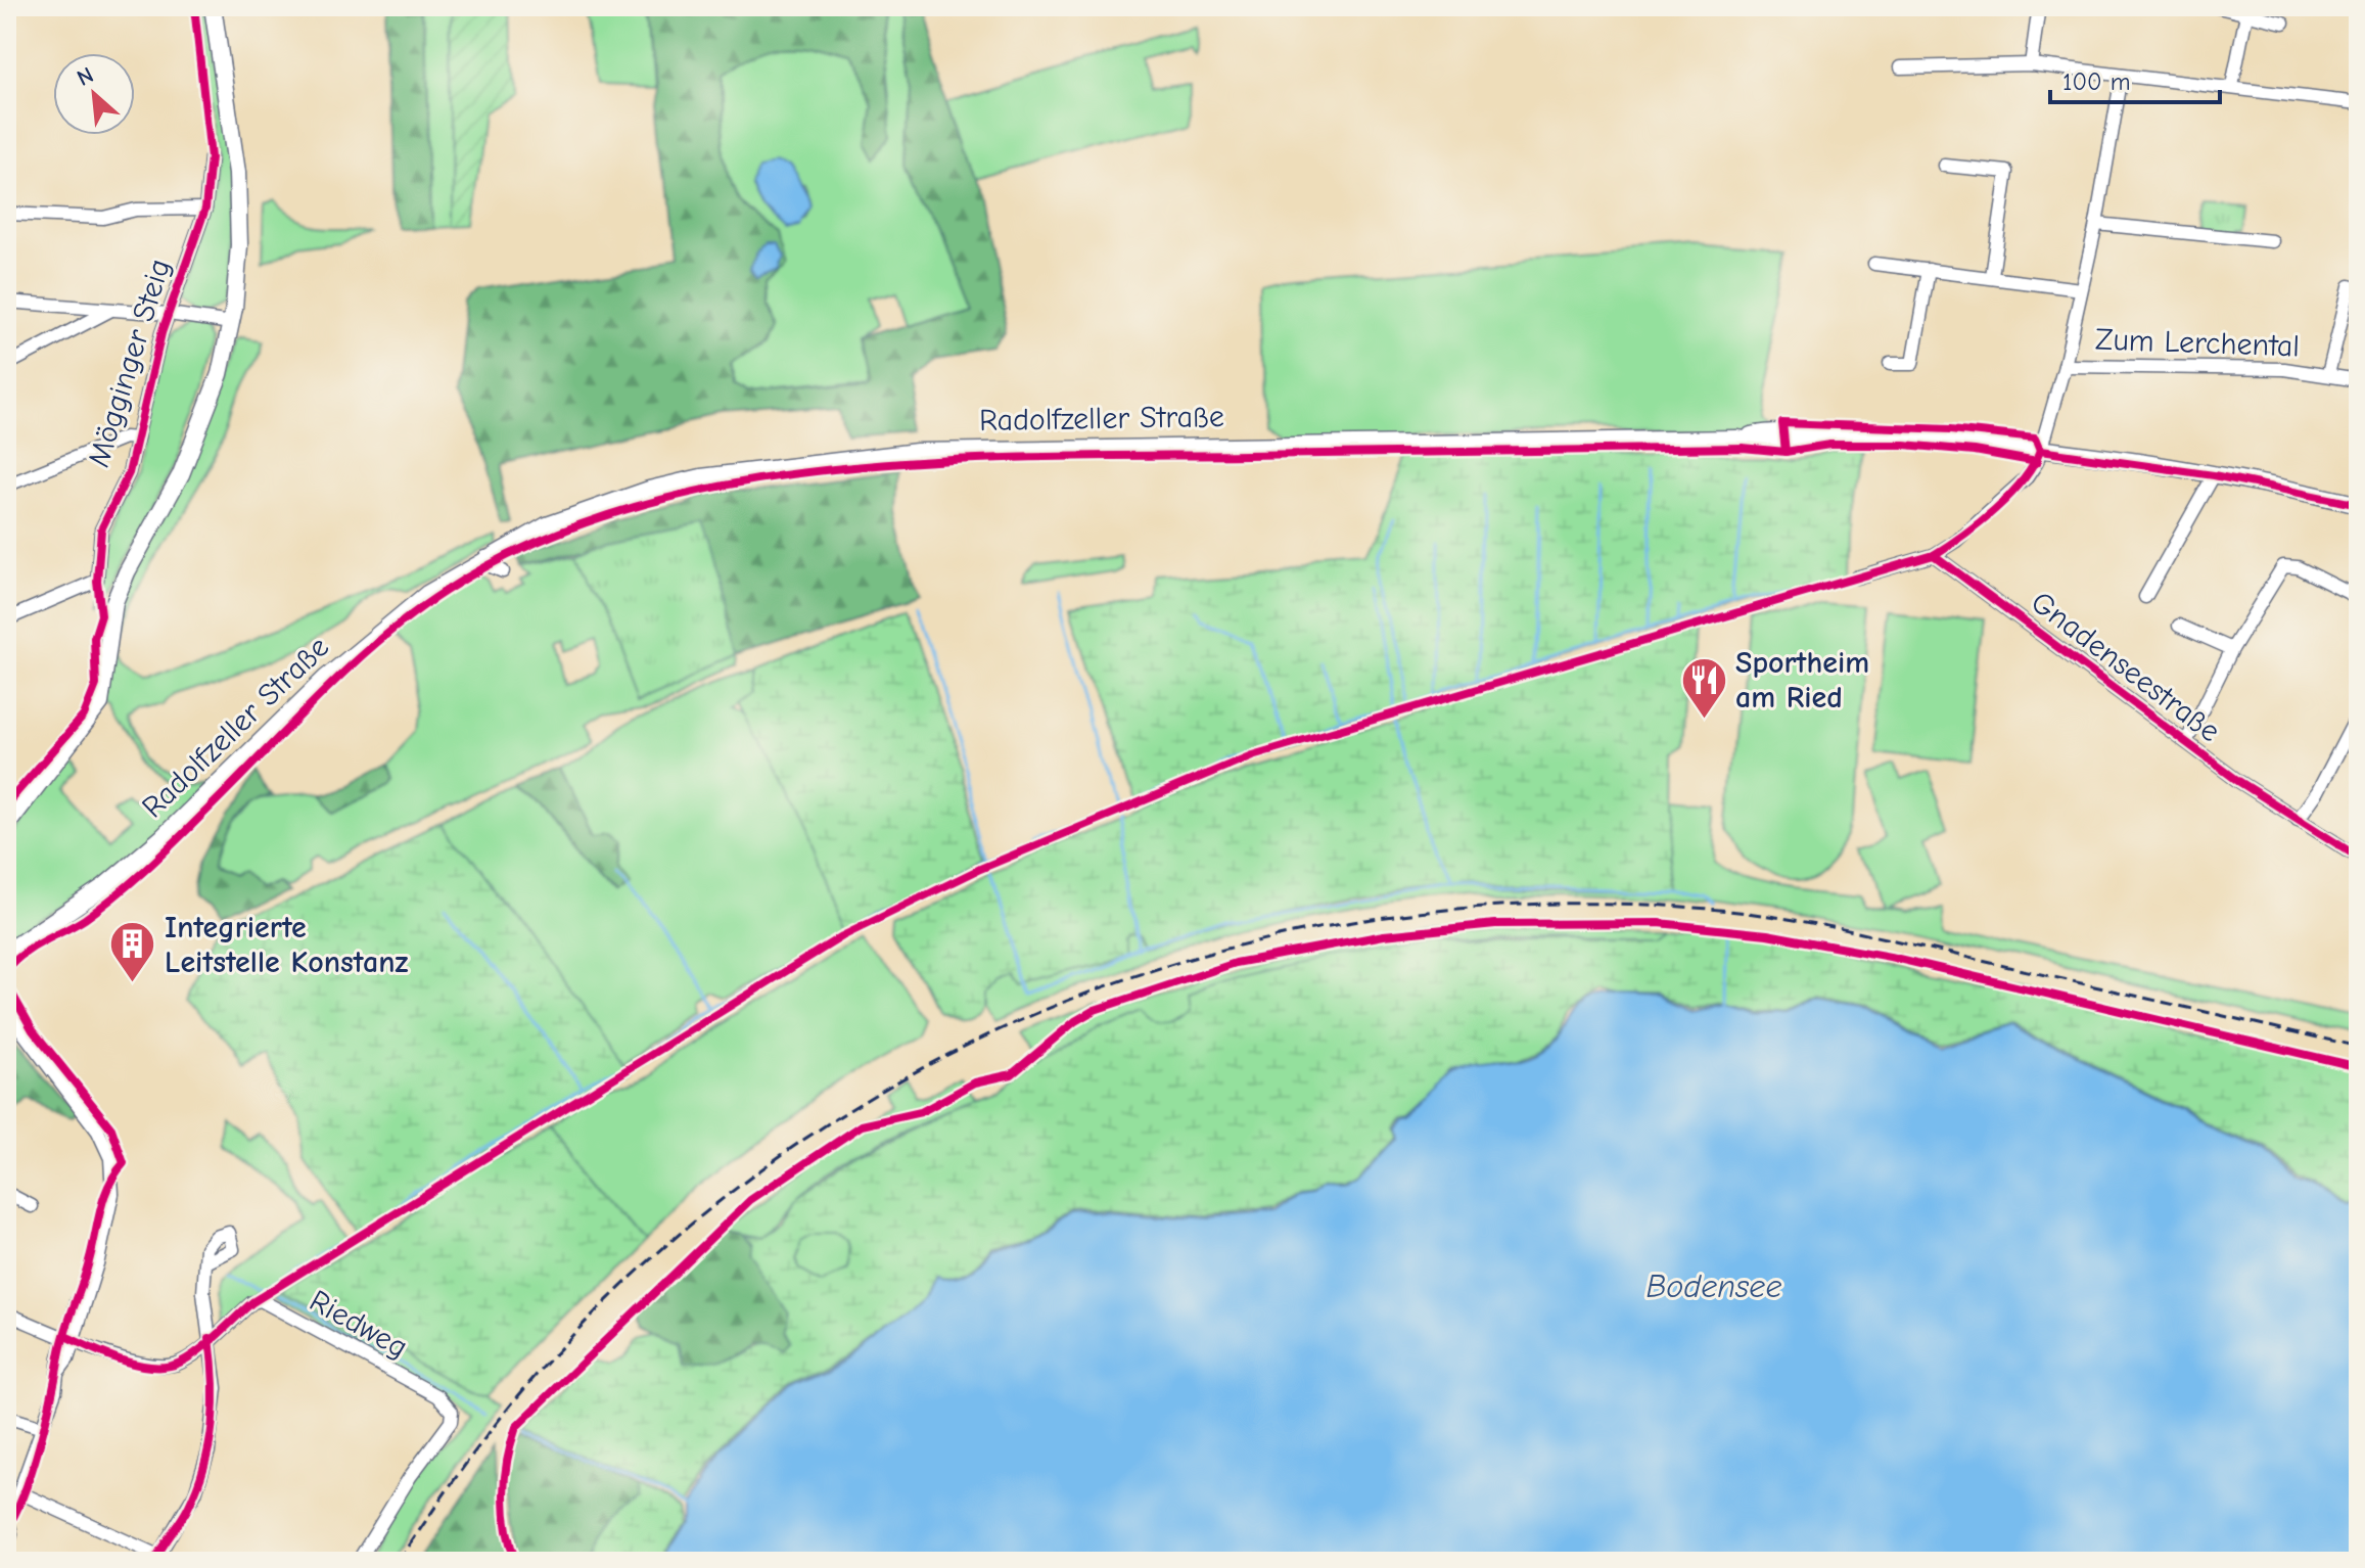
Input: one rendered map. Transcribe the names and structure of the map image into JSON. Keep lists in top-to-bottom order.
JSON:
{
  "streets": {
    "street": [
      "Zum Lerchental",
      "Mögginger Steig",
      "Radolfzeller Straße",
      "Gnadenseestraße",
      "Riedweg"
    ]
  },
  "water": ["Bodensee"],
  "places": {
    "restaurant": ["Sportheim am Ried"],
    "building": ["Integrierte Leitstelle Konstanz"]
  },
  "scale_bar": "100 m",
  "north": "top left"
}
